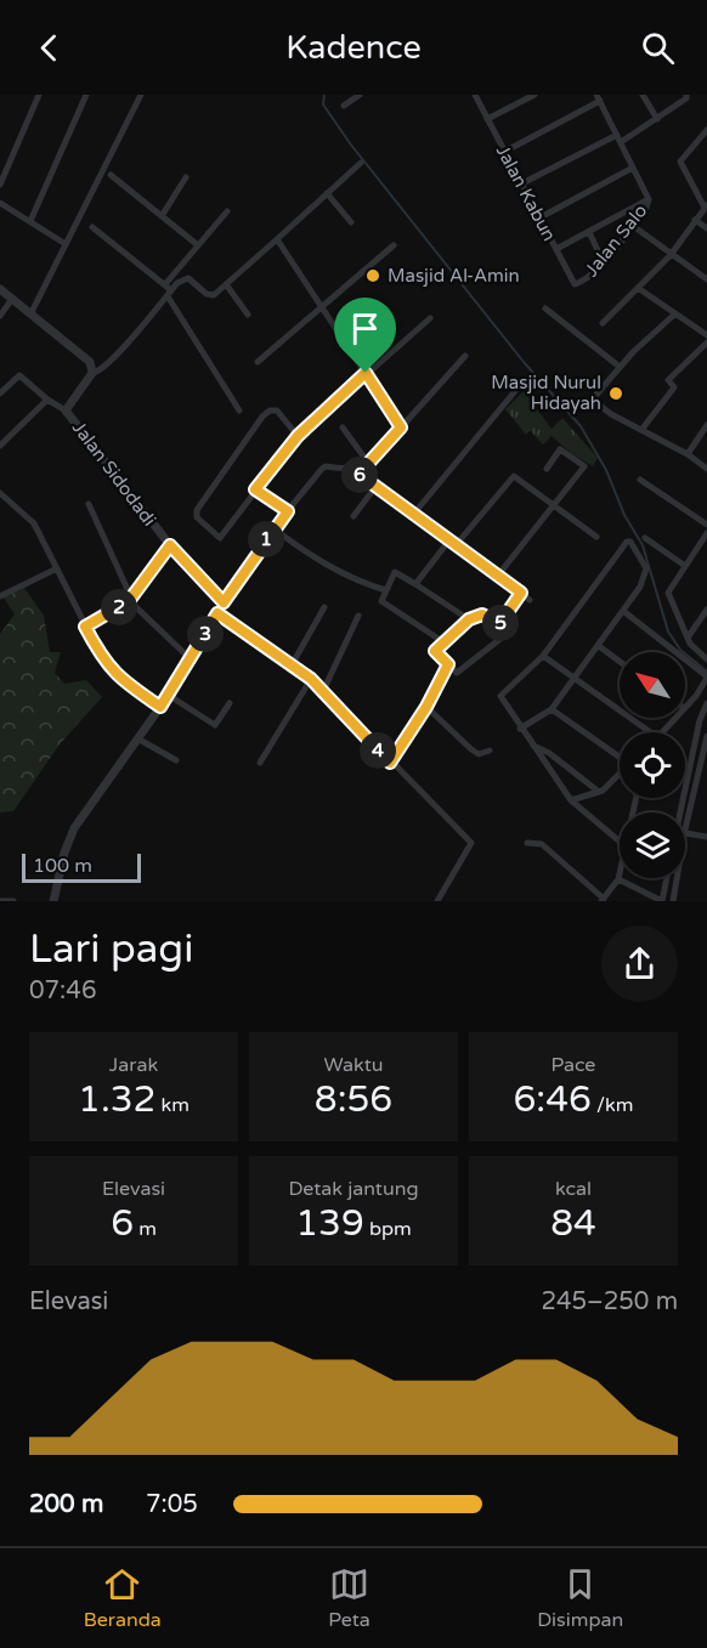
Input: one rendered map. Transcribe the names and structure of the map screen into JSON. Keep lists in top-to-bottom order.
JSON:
{
  "streets": {
    "street": ["Jalan Kabun", "Jalan Salo", "Jalan Sidodadi"]
  },
  "crossings": [
    ["Jalan Kabun", "Jalan Salo"]
  ],
  "places": ["Masjid Al-Amin", "Masjid Nurul Hidayah"],
  "scale_bar": "100 m",
  "north": "top left",
  "page": {
    "header": "Kadence",
    "pins": [
      "6",
      "1",
      "2",
      "5",
      "3",
      "4"
    ],
    "scale": "100 m",
    "heading": ["Lari pagi", "07:46"],
    "stats": [
      ["Jarak", "1.32 km"],
      ["Waktu", "8:56"],
      ["Pace", "6:46 /km"],
      ["Elevasi", "6 m"],
      ["Detak jantung", "139 bpm"],
      ["kcal", "84"]
    ],
    "chart": ["Elevasi", "245–250 m"],
    "list": [
      {
        "name": "200 m",
        "note": "7:05"
      }
    ],
    "tabs": ["Beranda", "Peta", "Disimpan"]
  }
}
